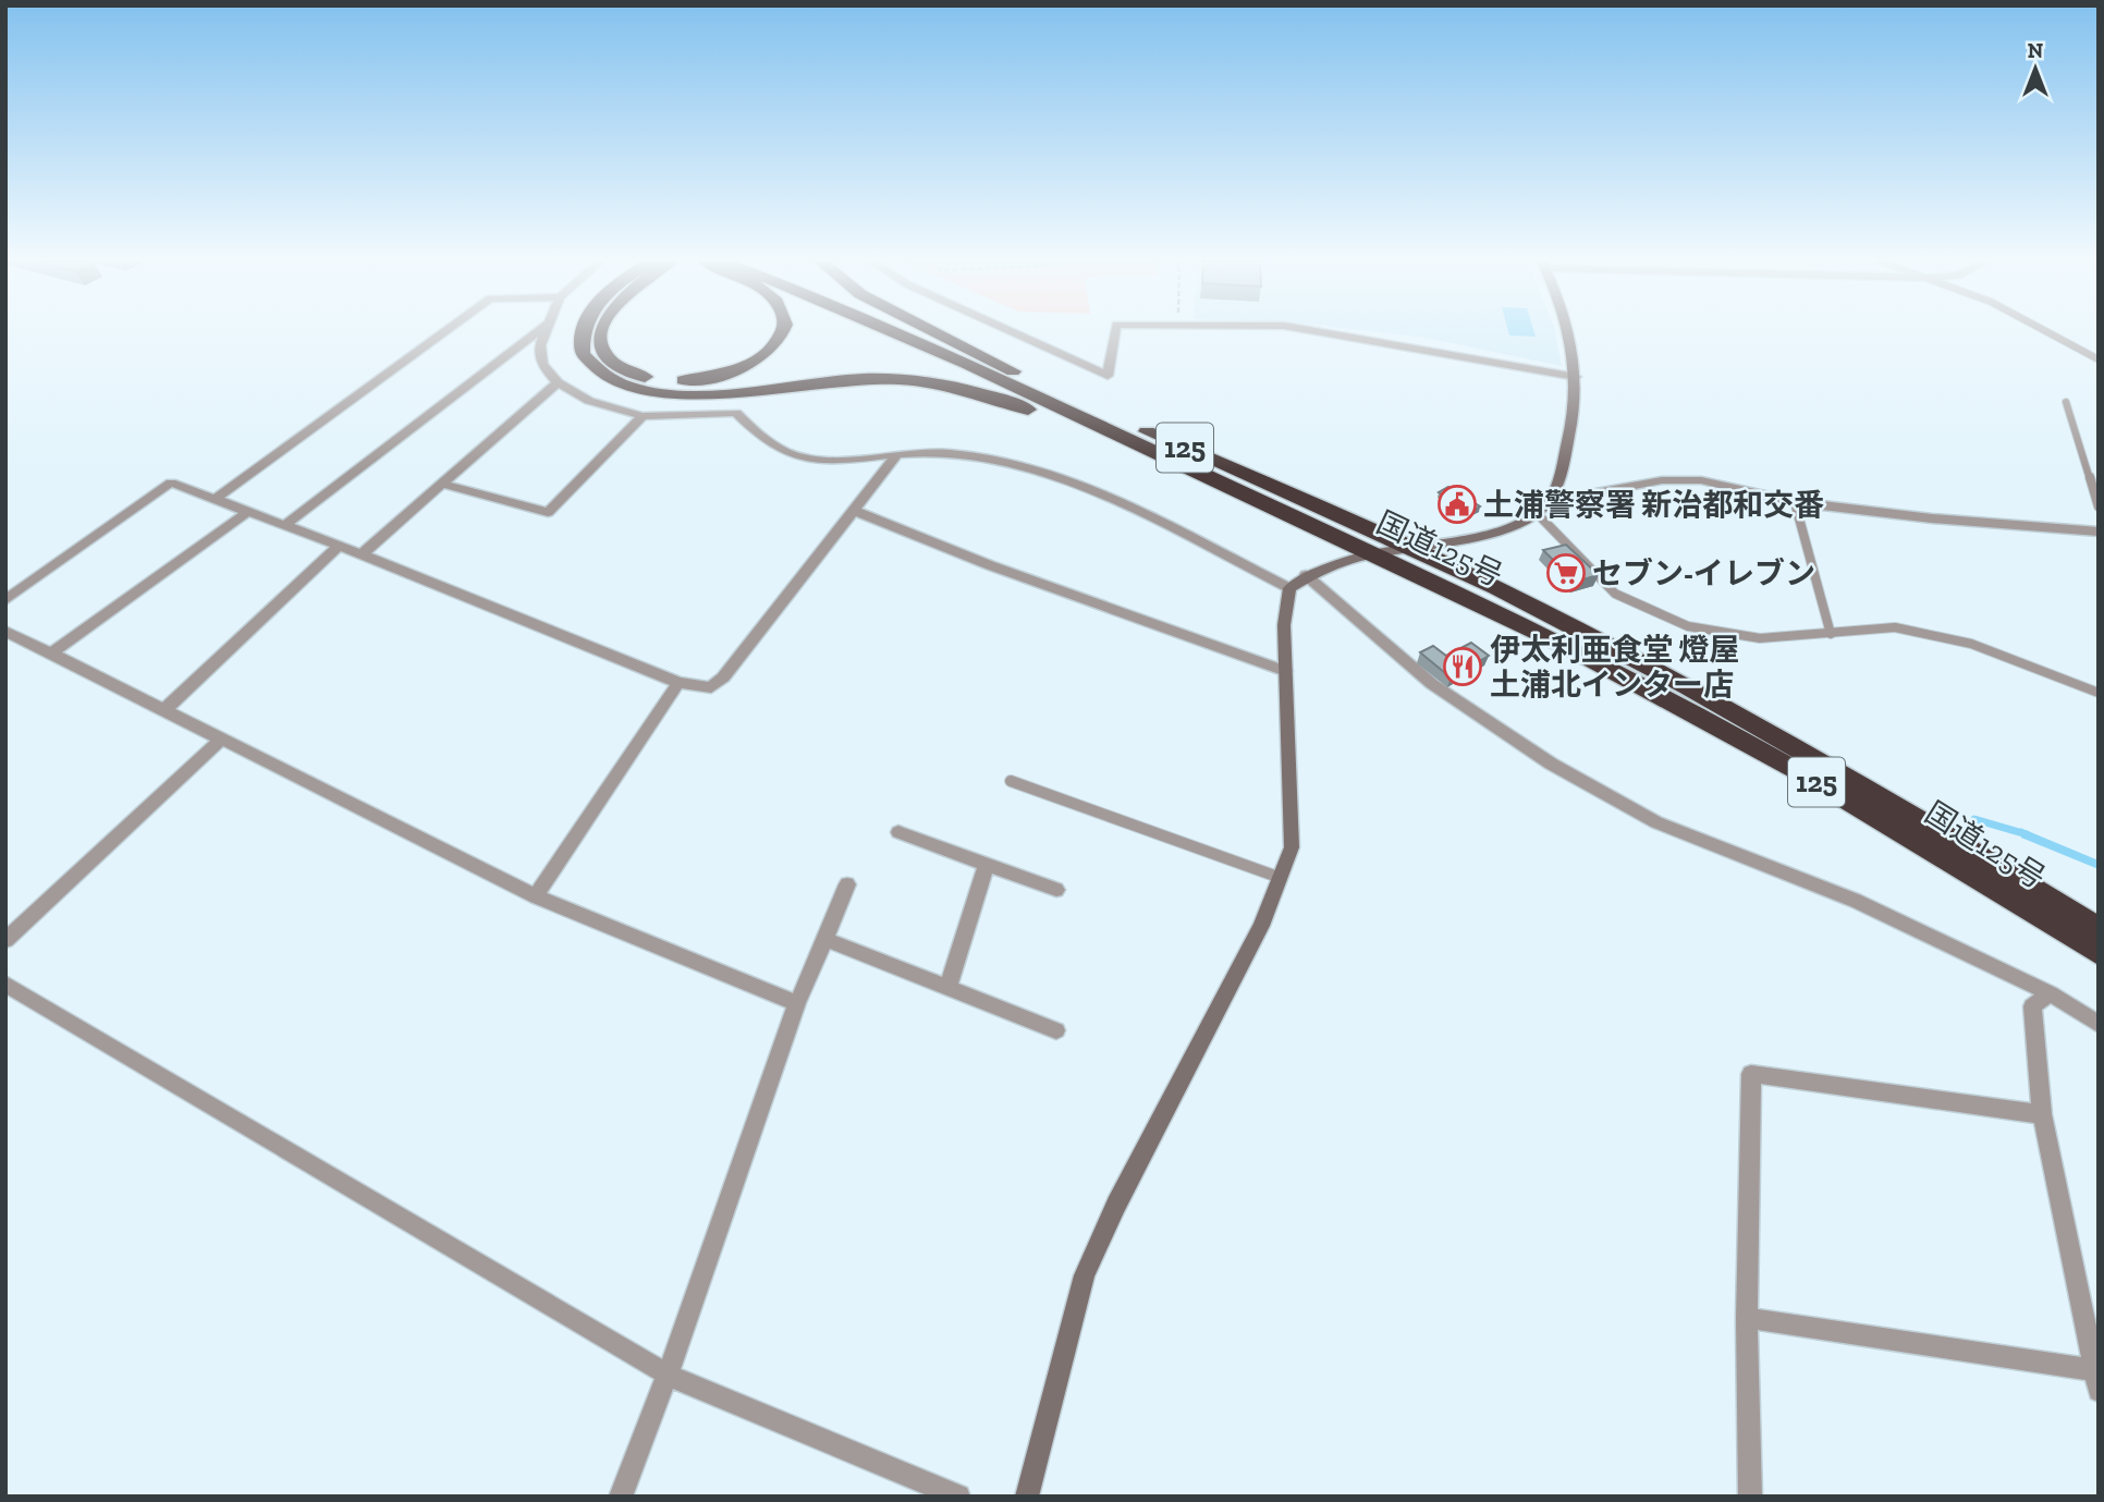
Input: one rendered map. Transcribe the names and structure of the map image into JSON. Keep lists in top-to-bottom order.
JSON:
{
  "streets": {
    "highway": ["125", "国道125号"]
  },
  "places": {
    "public building": ["土浦警察署 新治都和交番"],
    "supermarket": ["セブン-イレブン"],
    "restaurant": ["伊太利亜食堂 燈屋 土浦北インター店"]
  },
  "north": "top"
}
